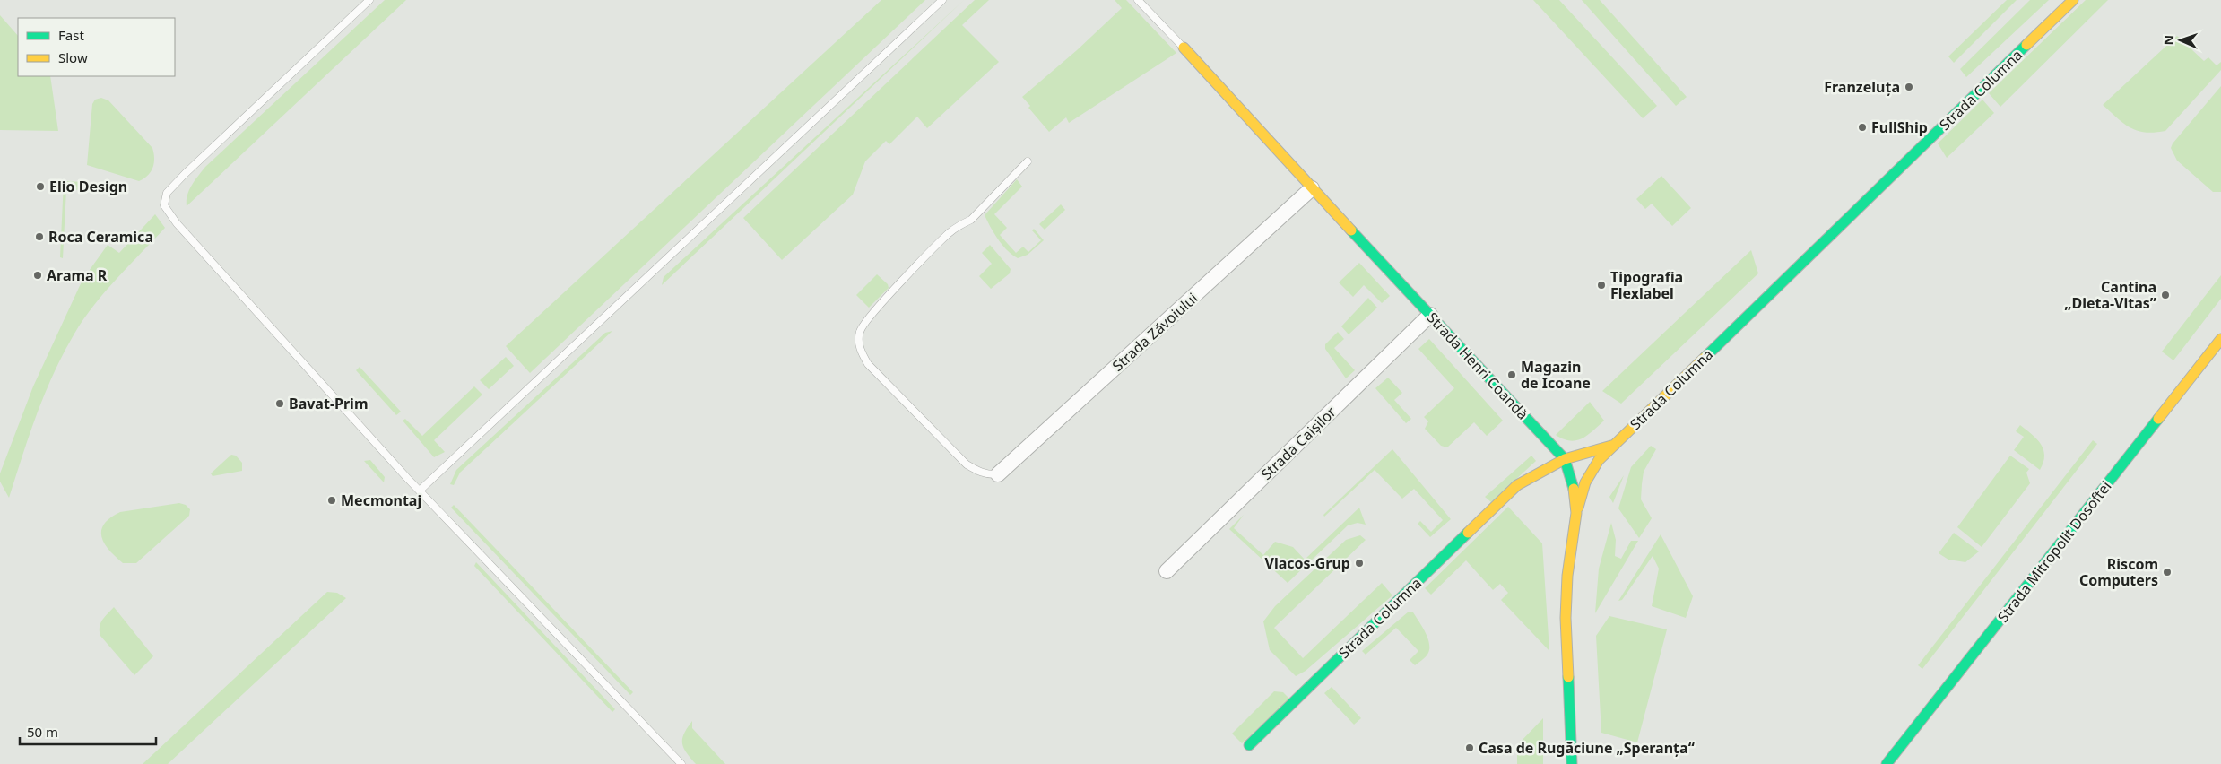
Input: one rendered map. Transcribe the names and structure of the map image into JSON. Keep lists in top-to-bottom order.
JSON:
{
  "streets": {
    "street": [
      "Strada Columna",
      "Strada Zăvoiului",
      "Strada Henri Coandă",
      "Strada Caișilor",
      "Strada Mitropolit Dosoftei"
    ]
  },
  "crossings": [
    ["Strada Columna", "Strada Henri Coandă"],
    ["Strada Zăvoiului", "Strada Henri Coandă"],
    ["Strada Henri Coandă", "Strada Caișilor"]
  ],
  "places": [
    "Franzeluța",
    "FullShip",
    "Elio Design",
    "Roca Ceramica",
    "Arama R",
    "Tipografia Flexlabel",
    "Cantina „Dieta-Vitas”",
    "Magazin de Icoane",
    "Bavat-Prim",
    "Mecmontaj",
    "Vlacos-Grup",
    "Riscom Computers",
    "Casa de Rugăciune „Speranța“"
  ],
  "legend": ["Fast", "Slow"],
  "scale_bar": "50 m",
  "north": "left"
}
